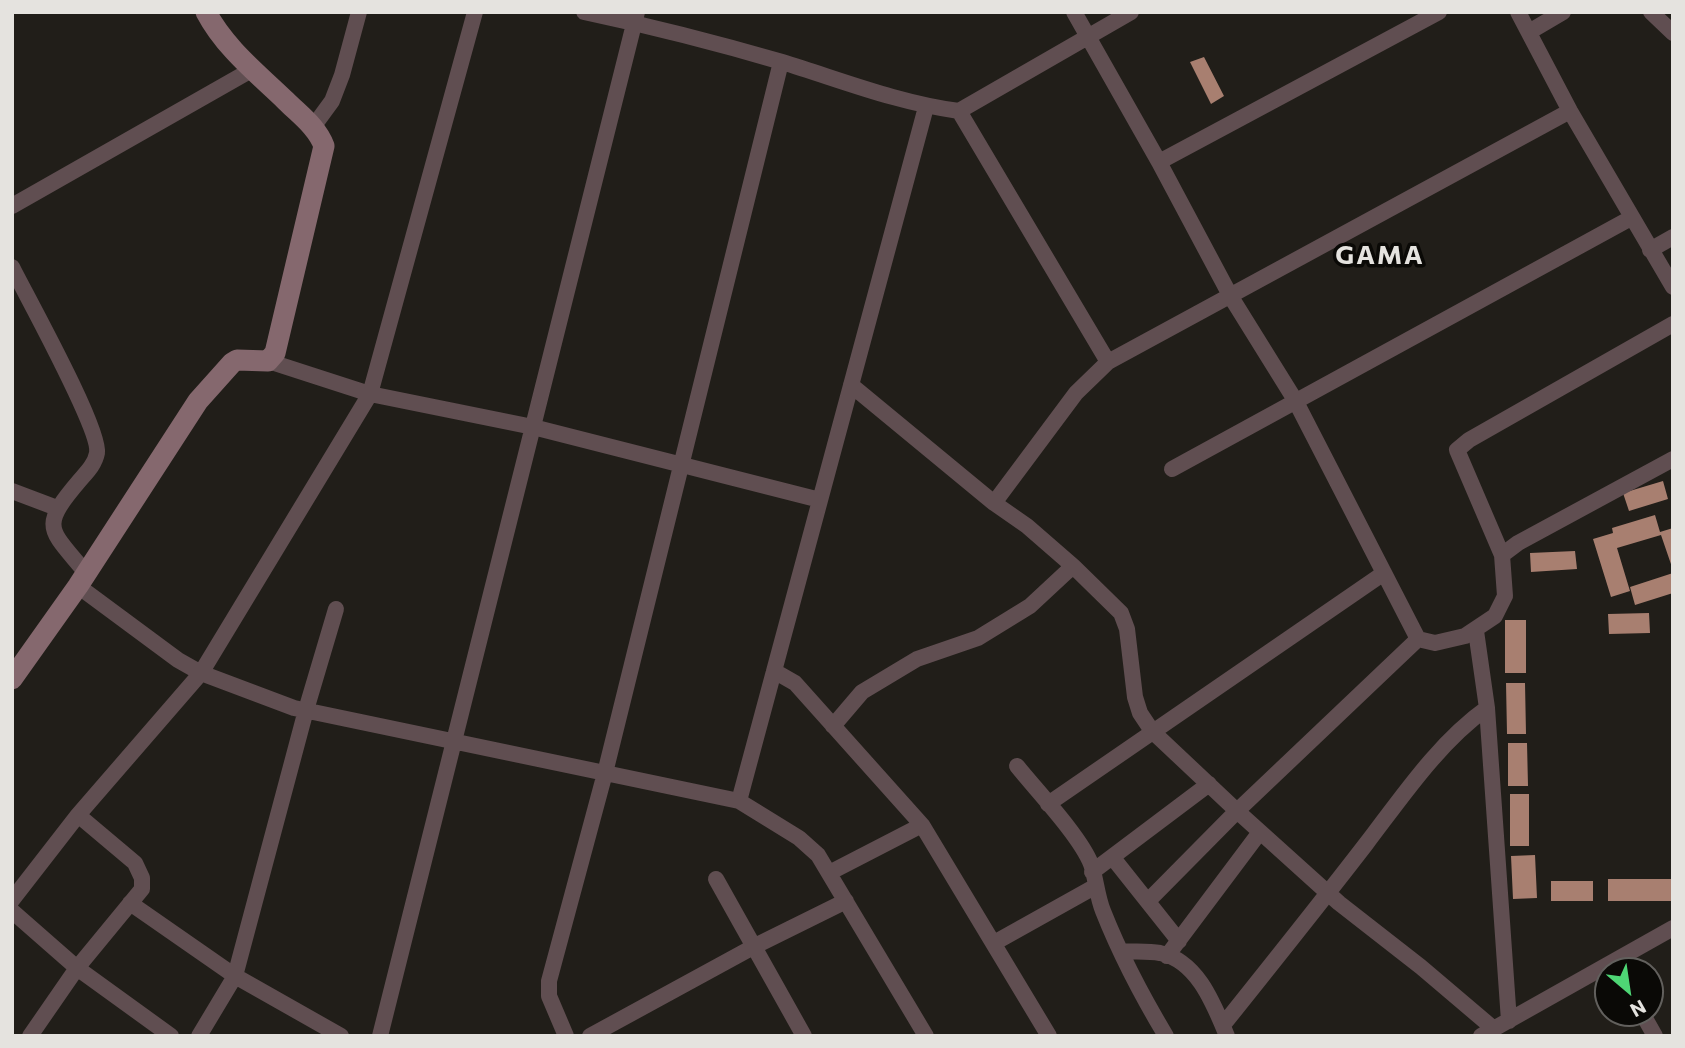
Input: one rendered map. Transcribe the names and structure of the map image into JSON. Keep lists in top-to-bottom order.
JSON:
{
  "districts": ["GAMA"],
  "north": "bottom right"
}
